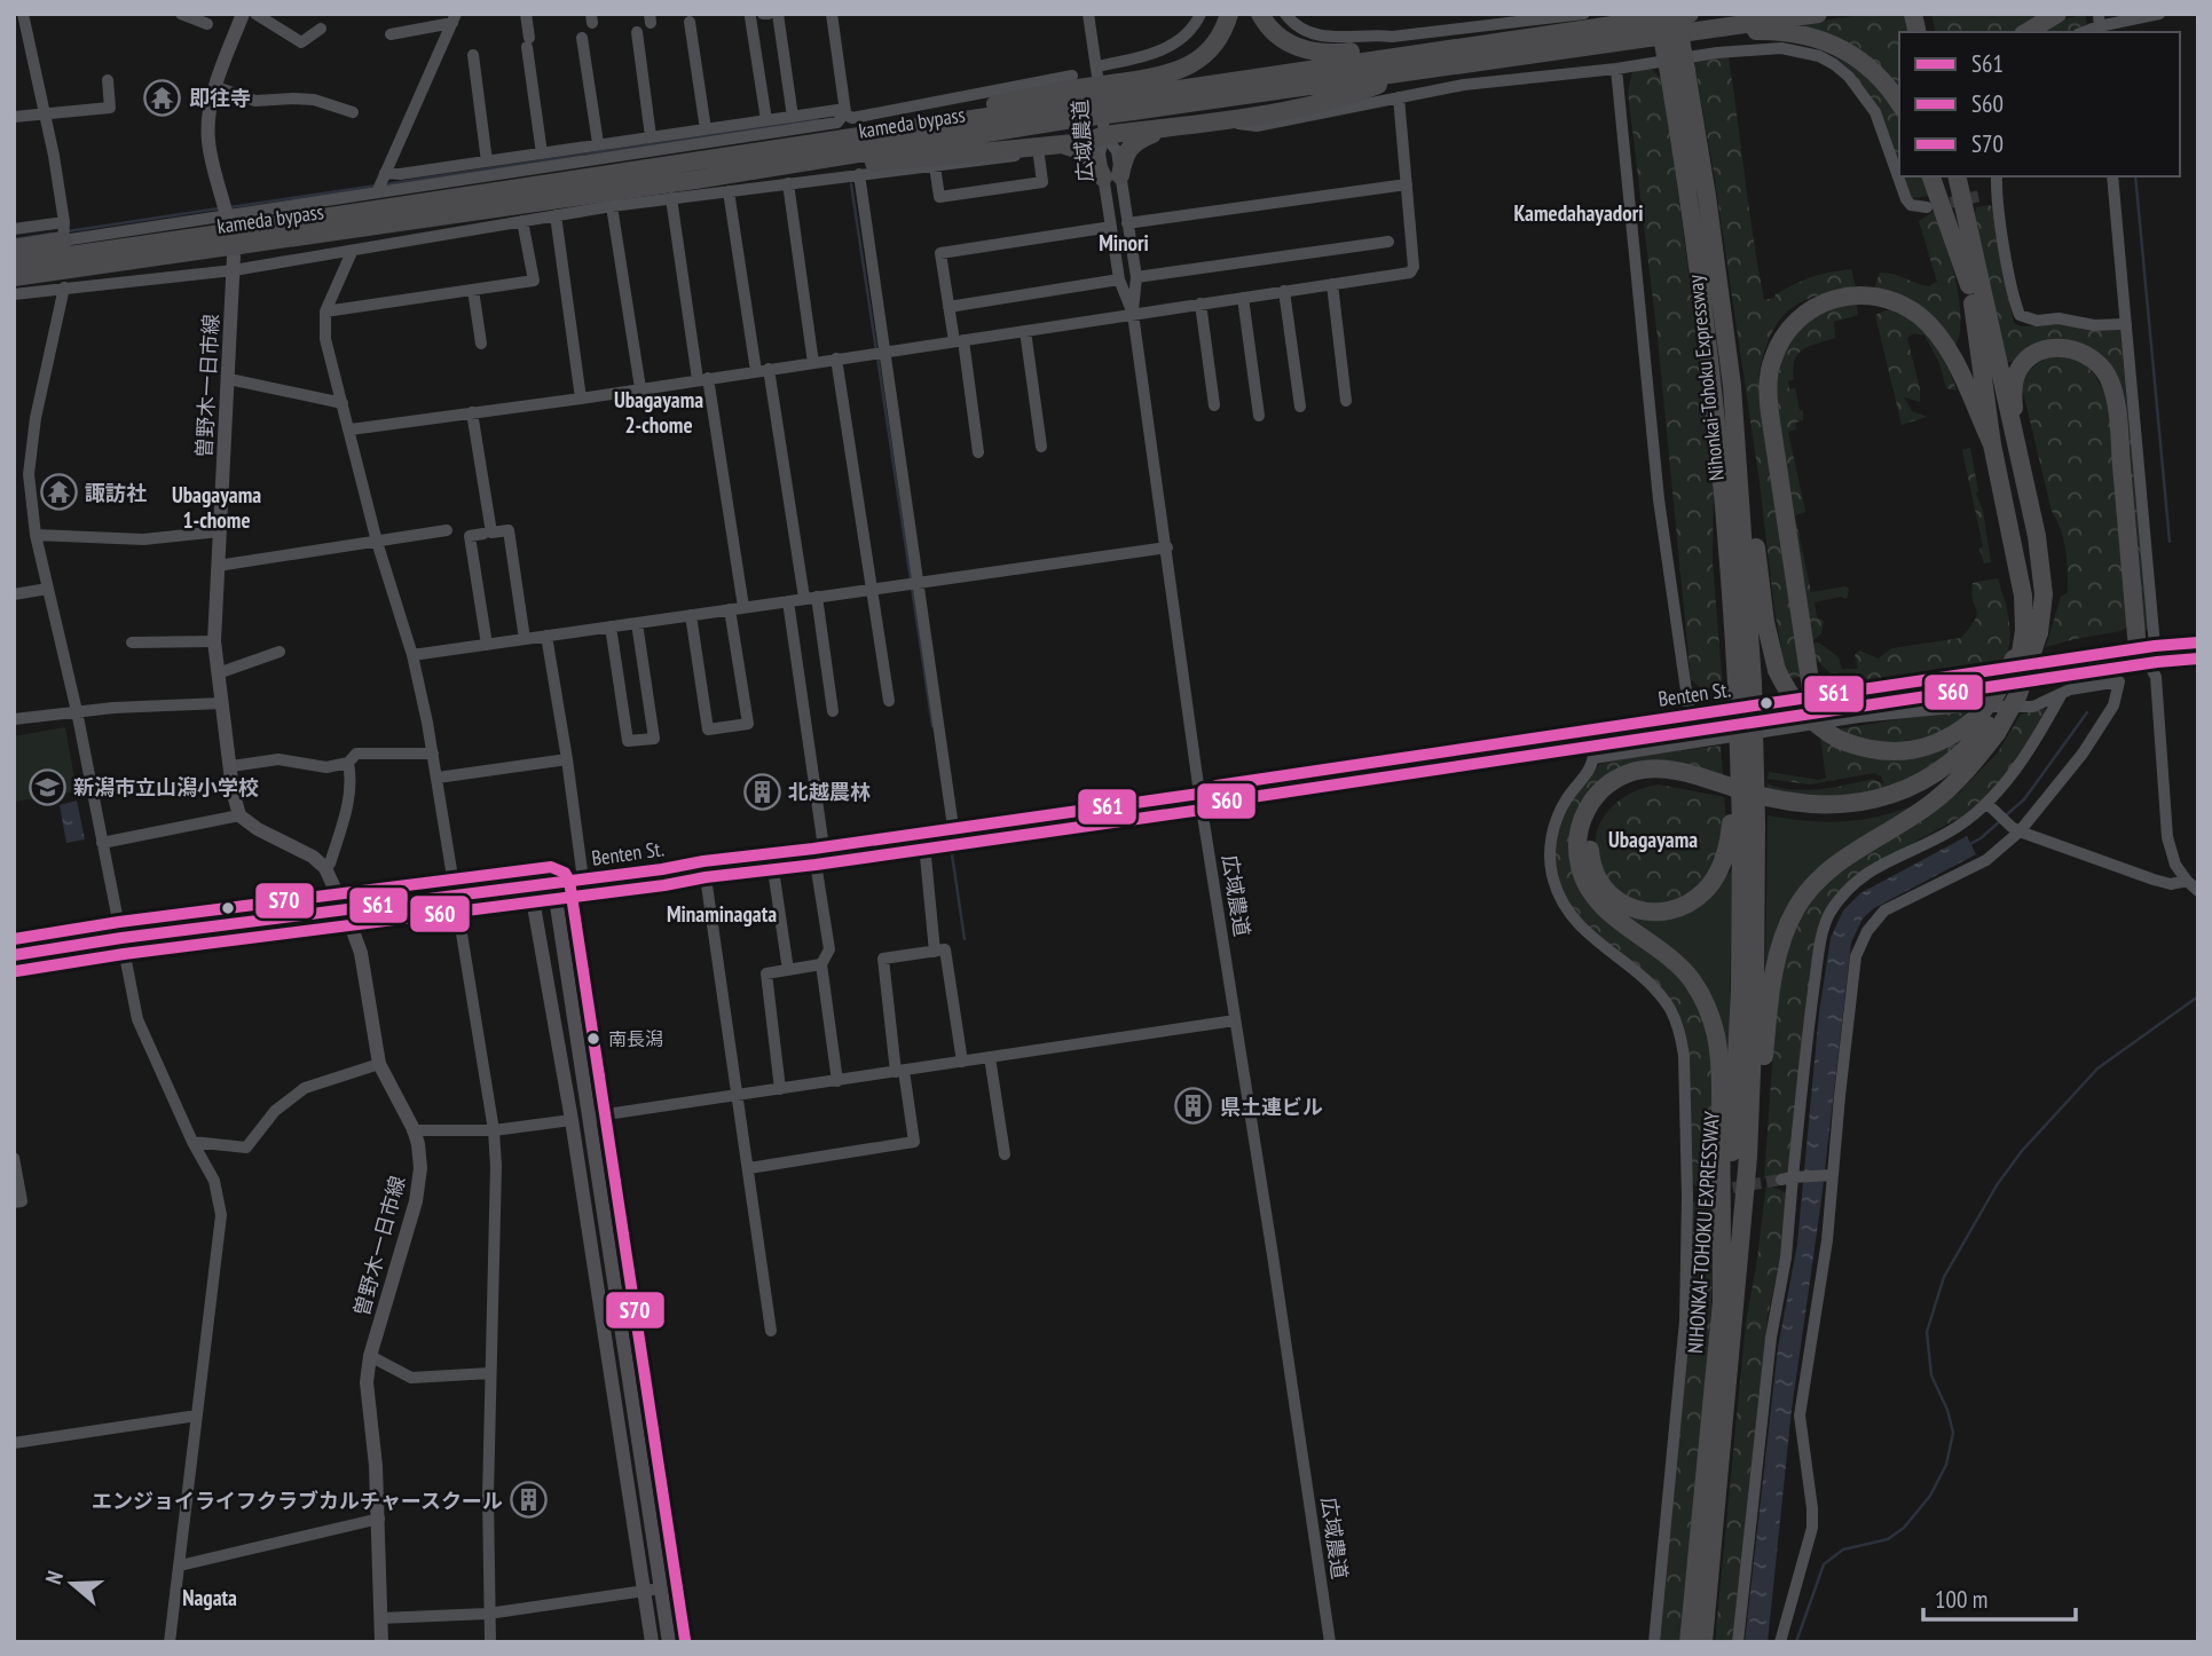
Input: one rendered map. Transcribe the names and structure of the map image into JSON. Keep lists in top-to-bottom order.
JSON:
{
  "streets": {
    "highway": ["kameda bypass", "Nihonkai-Tohoku Expressway", "NIHONKAI-TOHOKU EXPRESSWAY"],
    "main road": ["曽野木一日市線"],
    "street": ["広域農道", "Benten St."]
  },
  "crossings": [
    ["kameda bypass", "曽野木一日市線"],
    ["広域農道", "Benten St."],
    ["曽野木一日市線", "Benten St."]
  ],
  "districts": [
    "Kamedahayadori",
    "Minori",
    "Ubagayama 2-chome",
    "Ubagayama 1-chome",
    "Ubagayama",
    "Minaminagata",
    "Nagata"
  ],
  "places": {
    "temple": ["即往寺", "諏訪社"],
    "school or university": ["新潟市立山潟小学校"],
    "building": ["北越農林", "県土連ビル", "エンジョイライフクラブカルチャースクール"],
    "other": ["南長潟"]
  },
  "lines": ["transit line S61", "transit line S60", "transit line S70"],
  "legend": ["S61", "S60", "S70"],
  "scale_bar": "100 m",
  "north": "left"
}
